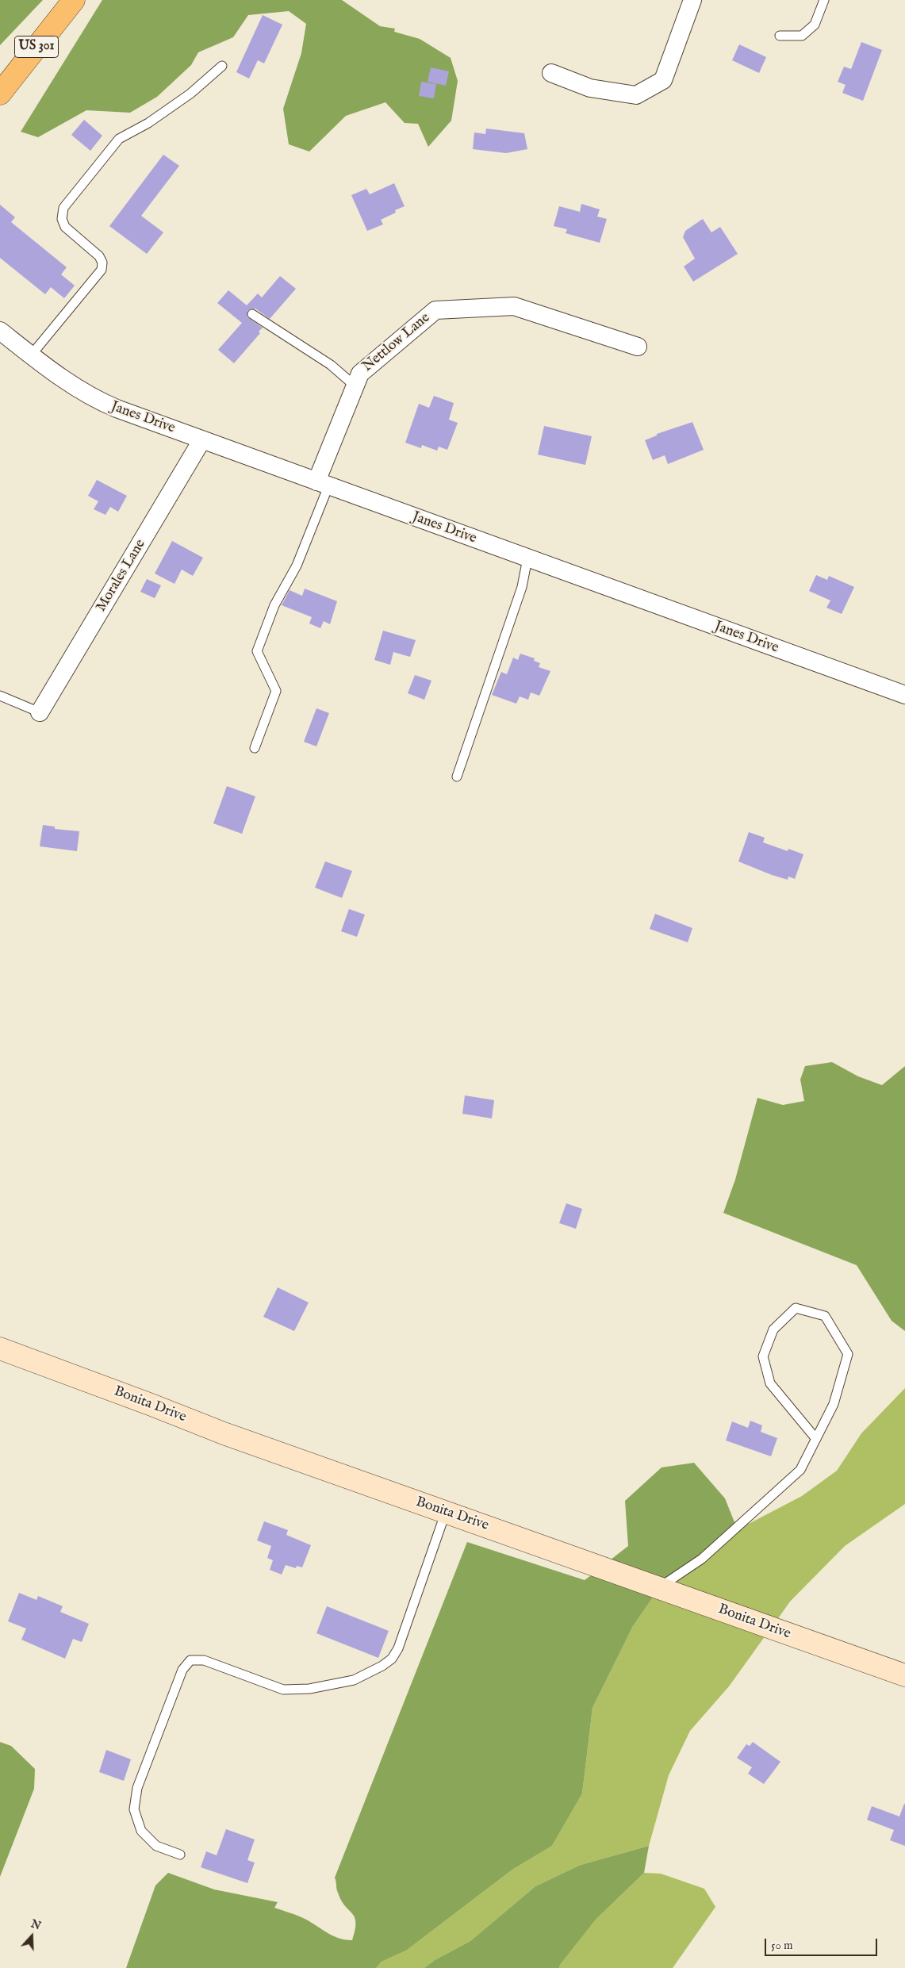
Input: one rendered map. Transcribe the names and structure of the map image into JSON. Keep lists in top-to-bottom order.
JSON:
{
  "streets": {
    "main road": ["US 301"],
    "street": [
      "Nettlow Lane",
      "Janes Drive",
      "Morales Lane",
      "Bonita Drive"
    ]
  },
  "crossings": [
    ["Nettlow Lane", "Janes Drive"],
    ["Janes Drive", "Morales Lane"]
  ],
  "scale_bar": "50 m",
  "north": "top"
}
